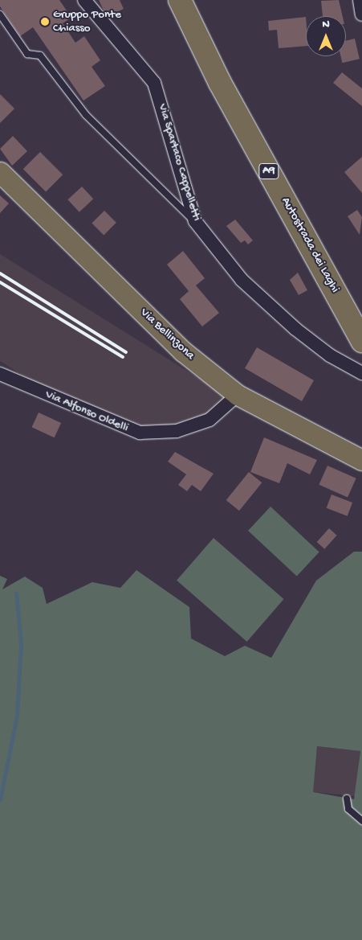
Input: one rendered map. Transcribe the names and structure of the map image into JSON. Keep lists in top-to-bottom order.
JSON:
{
  "streets": {
    "highway": ["A9", "Autostrada dei Laghi"],
    "main road": ["Via Bellinzona"],
    "street": ["Via Spartaco Cappelletti", "Via Alfonso Oldelli"]
  },
  "crossings": [
    ["Via Bellinzona", "Via Alfonso Oldelli"]
  ],
  "places": ["Gruppo Ponte Chiasso"],
  "north": "top"
}
